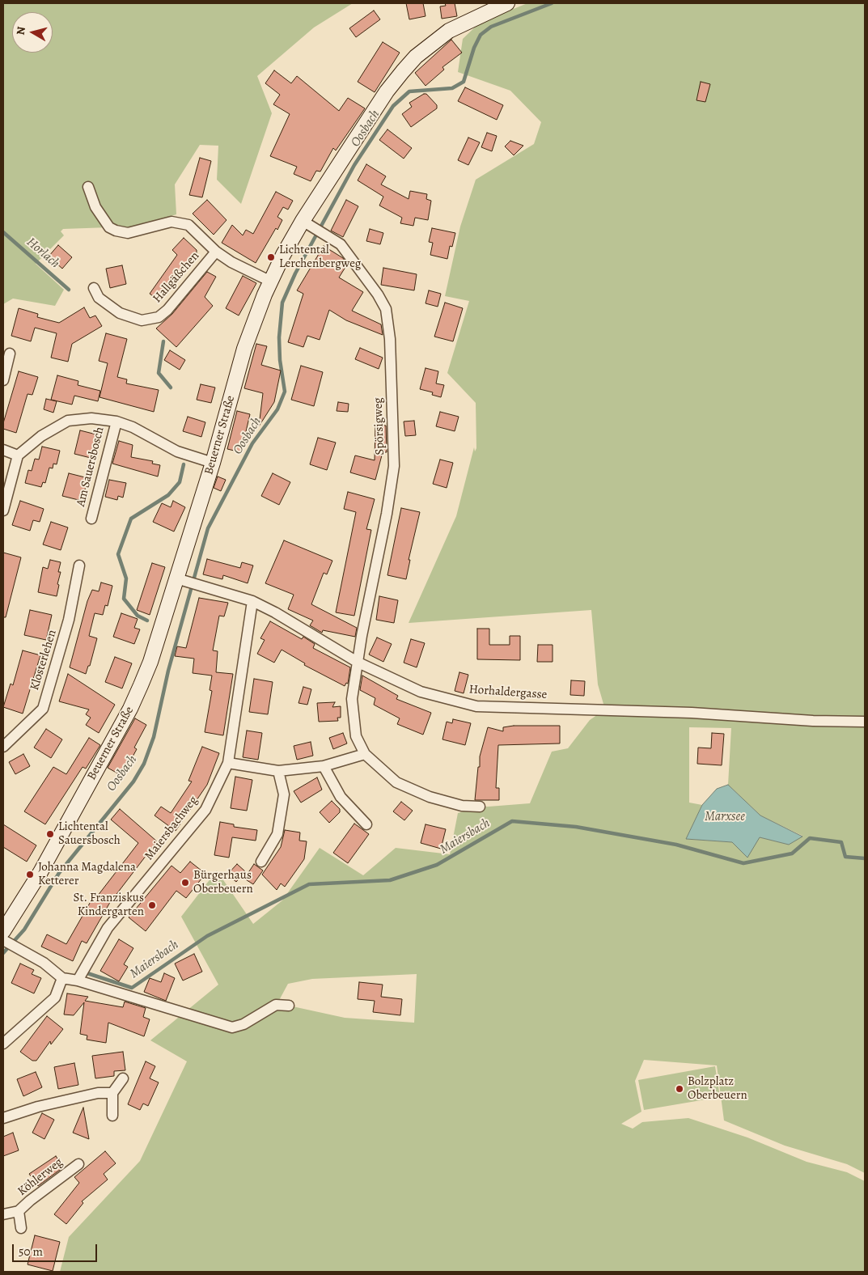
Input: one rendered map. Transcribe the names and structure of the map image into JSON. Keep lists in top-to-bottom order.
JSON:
{
  "streets": {
    "main road": ["Beuerner Straße"],
    "street": [
      "Hallgäßchen",
      "Spörsigweg",
      "Am Sauersbosch",
      "Klosterlehen",
      "Horhaldergasse",
      "Maiersbachweg",
      "Köhlerweg"
    ]
  },
  "crossings": [
    ["Spörsigweg", "Beuerner Straße"],
    ["Spörsigweg", "Horhaldergasse"],
    ["Beuerner Straße", "Am Sauersbosch"],
    ["Beuerner Straße", "Horhaldergasse"],
    ["Horhaldergasse", "Maiersbachweg"]
  ],
  "water": [
    "Oosbach",
    "Horlach",
    "Marxsee",
    "Maiersbach"
  ],
  "places": [
    "Lichtental Lerchenbergweg",
    "Lichtental Sauersbosch",
    "Johanna Magdalena Ketterer",
    "Bürgerhaus Oberbeuern",
    "St. Franziskus Kindergarten",
    "Bolzplatz Oberbeuern"
  ],
  "scale_bar": "50 m",
  "north": "left"
}
